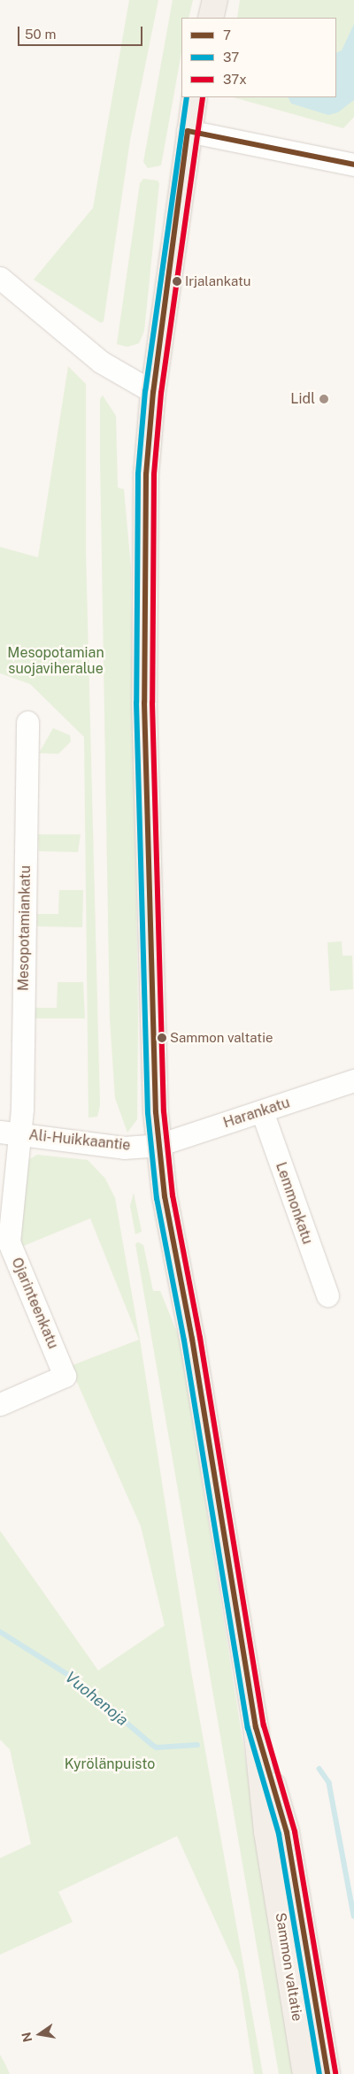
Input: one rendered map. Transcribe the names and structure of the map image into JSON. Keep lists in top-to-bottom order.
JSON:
{
  "streets": {
    "main road": ["Sammon valtatie"],
    "street": [
      "Mesopotamiankatu",
      "Harankatu",
      "Ali-Huikkaantie",
      "Lemmonkatu",
      "Ojarinteenkatu"
    ]
  },
  "crossings": [
    ["Mesopotamiankatu", "Ali-Huikkaantie"],
    ["Mesopotamiankatu", "Ojarinteenkatu"],
    ["Harankatu", "Ali-Huikkaantie"],
    ["Harankatu", "Lemmonkatu"],
    ["Harankatu", "Sammon valtatie"],
    ["Ali-Huikkaantie", "Ojarinteenkatu"],
    ["Ali-Huikkaantie", "Sammon valtatie"]
  ],
  "water": ["Vuohenoja"],
  "parks": ["Mesopotamian suojaviheralue", "Kyrölänpuisto"],
  "places": ["Irjalankatu", "Lidl", "Sammon valtatie"],
  "lines": ["transit line 37", "transit line 37x", "transit line 7"],
  "legend": ["7", "37", "37x"],
  "scale_bar": "50 m",
  "north": "left"
}
